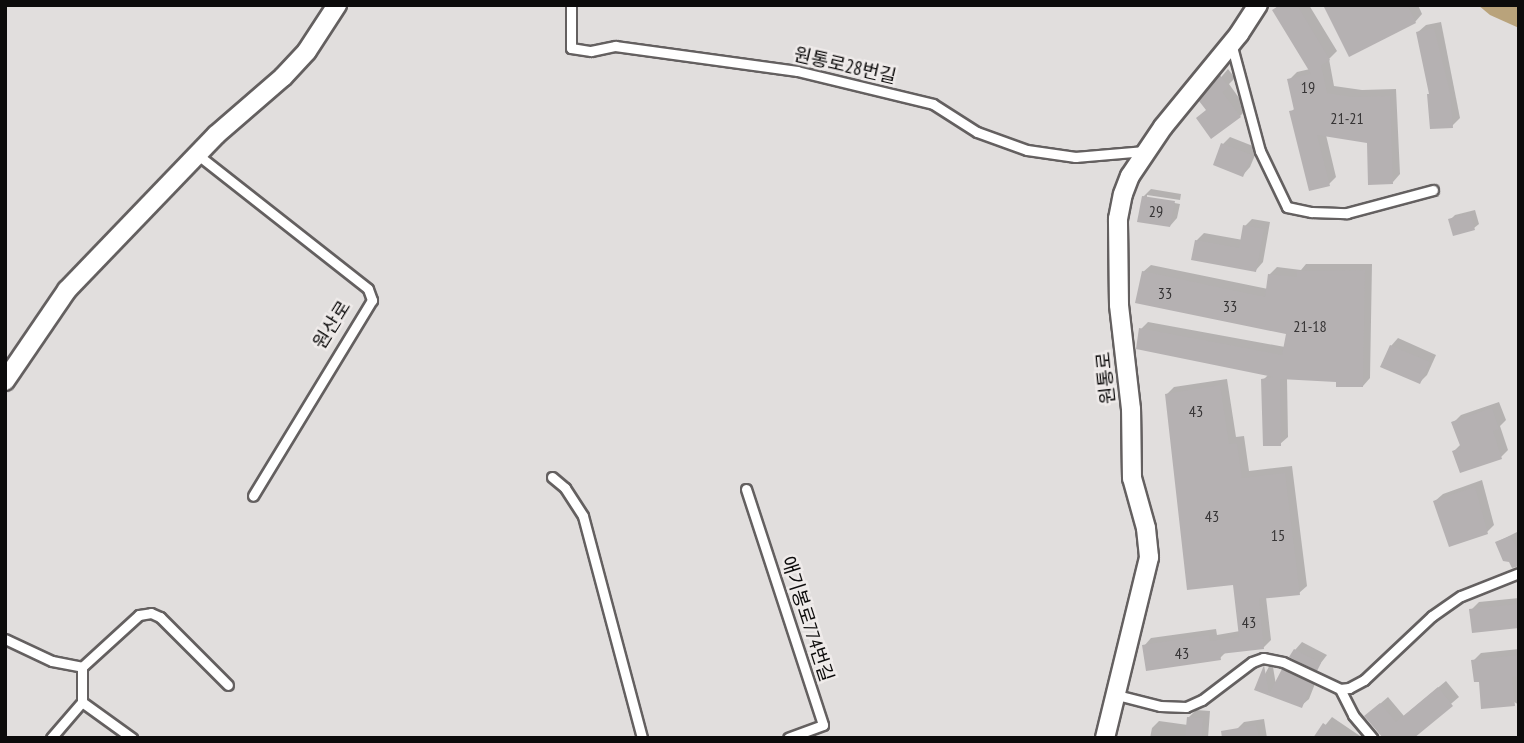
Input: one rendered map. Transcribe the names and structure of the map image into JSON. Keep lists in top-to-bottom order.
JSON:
{
  "streets": {
    "street": ["원통로"],
    "lane": ["원통로28번길", "원산로", "애기봉로774번길"]
  },
  "crossings": [
    ["원통로28번길", "원통로"]
  ],
  "house_numbers": [
    "19",
    "21-21",
    "29",
    "33",
    "33",
    "21-18",
    "43",
    "43",
    "15",
    "43",
    "43"
  ]
}
